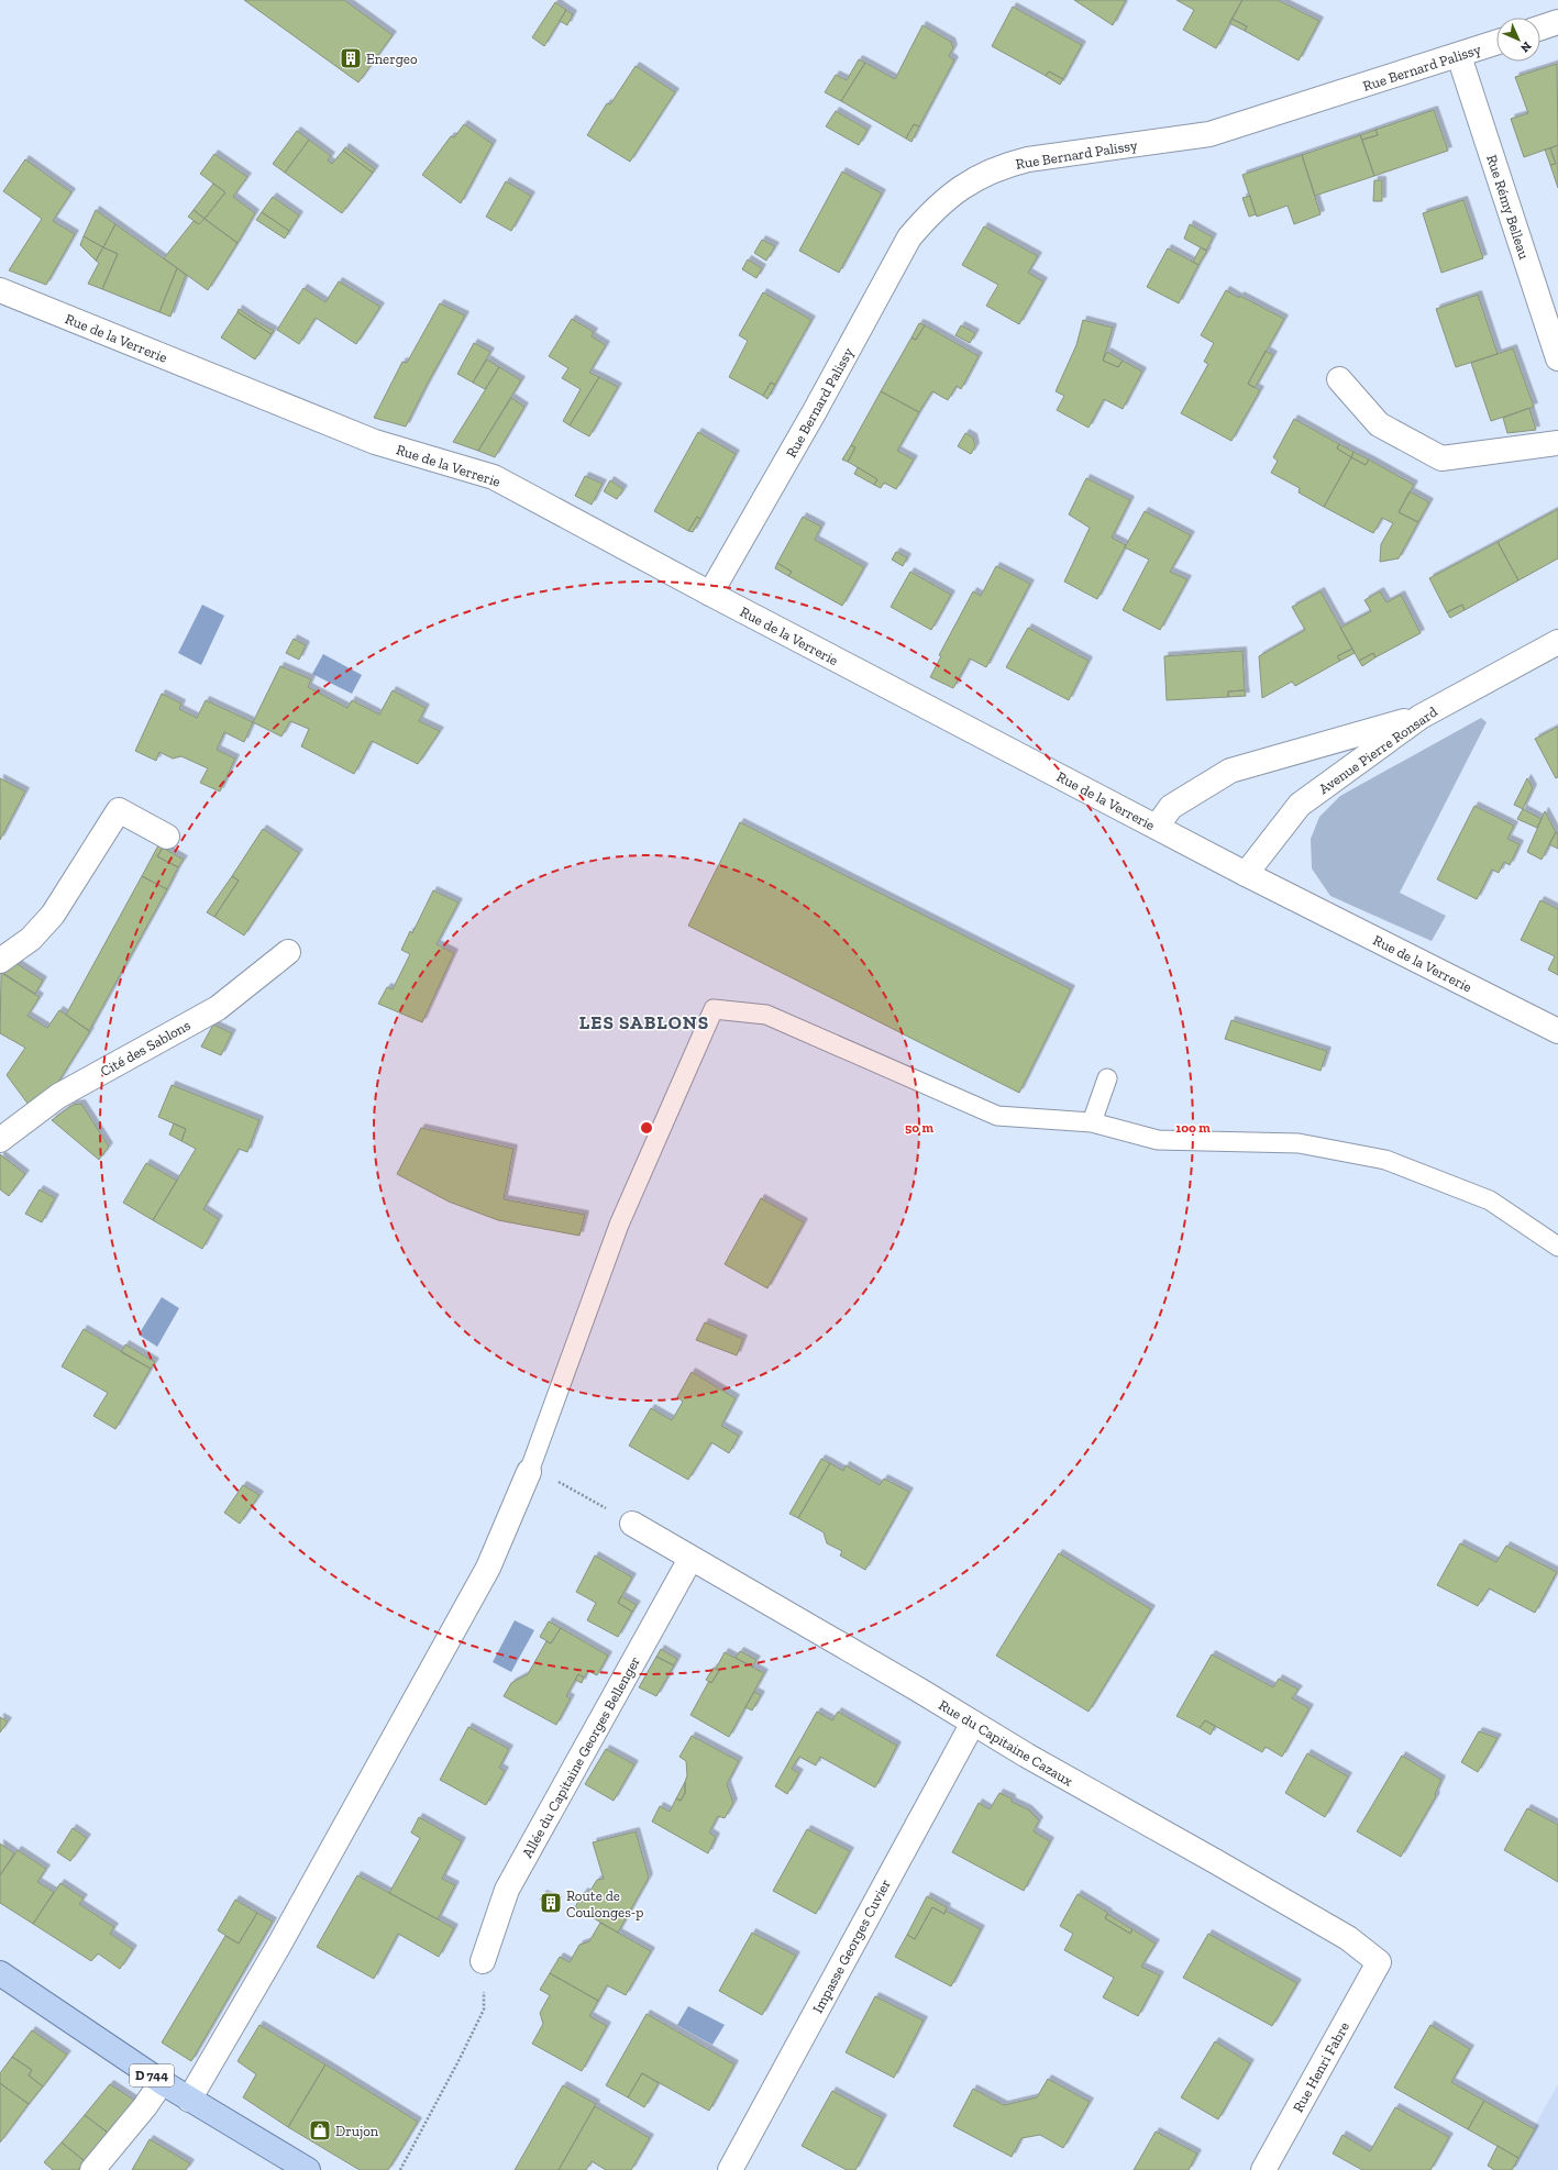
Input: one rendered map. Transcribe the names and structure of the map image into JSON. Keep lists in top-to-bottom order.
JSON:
{
  "streets": {
    "main road": ["D 744"],
    "street": [
      "Rue Bernard Palissy",
      "Rue Rémy Belleau",
      "Rue de la Verrerie",
      "Avenue Pierre Ronsard",
      "Cité des Sablons",
      "Rue du Capitaine Cazaux",
      "Allée du Capitaine Georges Bellenger",
      "Impasse Georges Cuvier",
      "Rue Henri Fabre"
    ]
  },
  "crossings": [
    ["Rue Bernard Palissy", "Rue Rémy Belleau"],
    ["Rue Bernard Palissy", "Rue de la Verrerie"],
    ["Rue de la Verrerie", "Avenue Pierre Ronsard"],
    ["Rue du Capitaine Cazaux", "Allée du Capitaine Georges Bellenger"],
    ["Rue du Capitaine Cazaux", "Impasse Georges Cuvier"],
    ["Rue du Capitaine Cazaux", "Rue Henri Fabre"]
  ],
  "districts": ["LES SABLONS"],
  "places": {
    "building": ["Energeo", "Route de Coulonges-p"],
    "shop": ["Drujon"]
  },
  "north": "bottom right",
  "rings": ["50 m", "100 m"]
}
